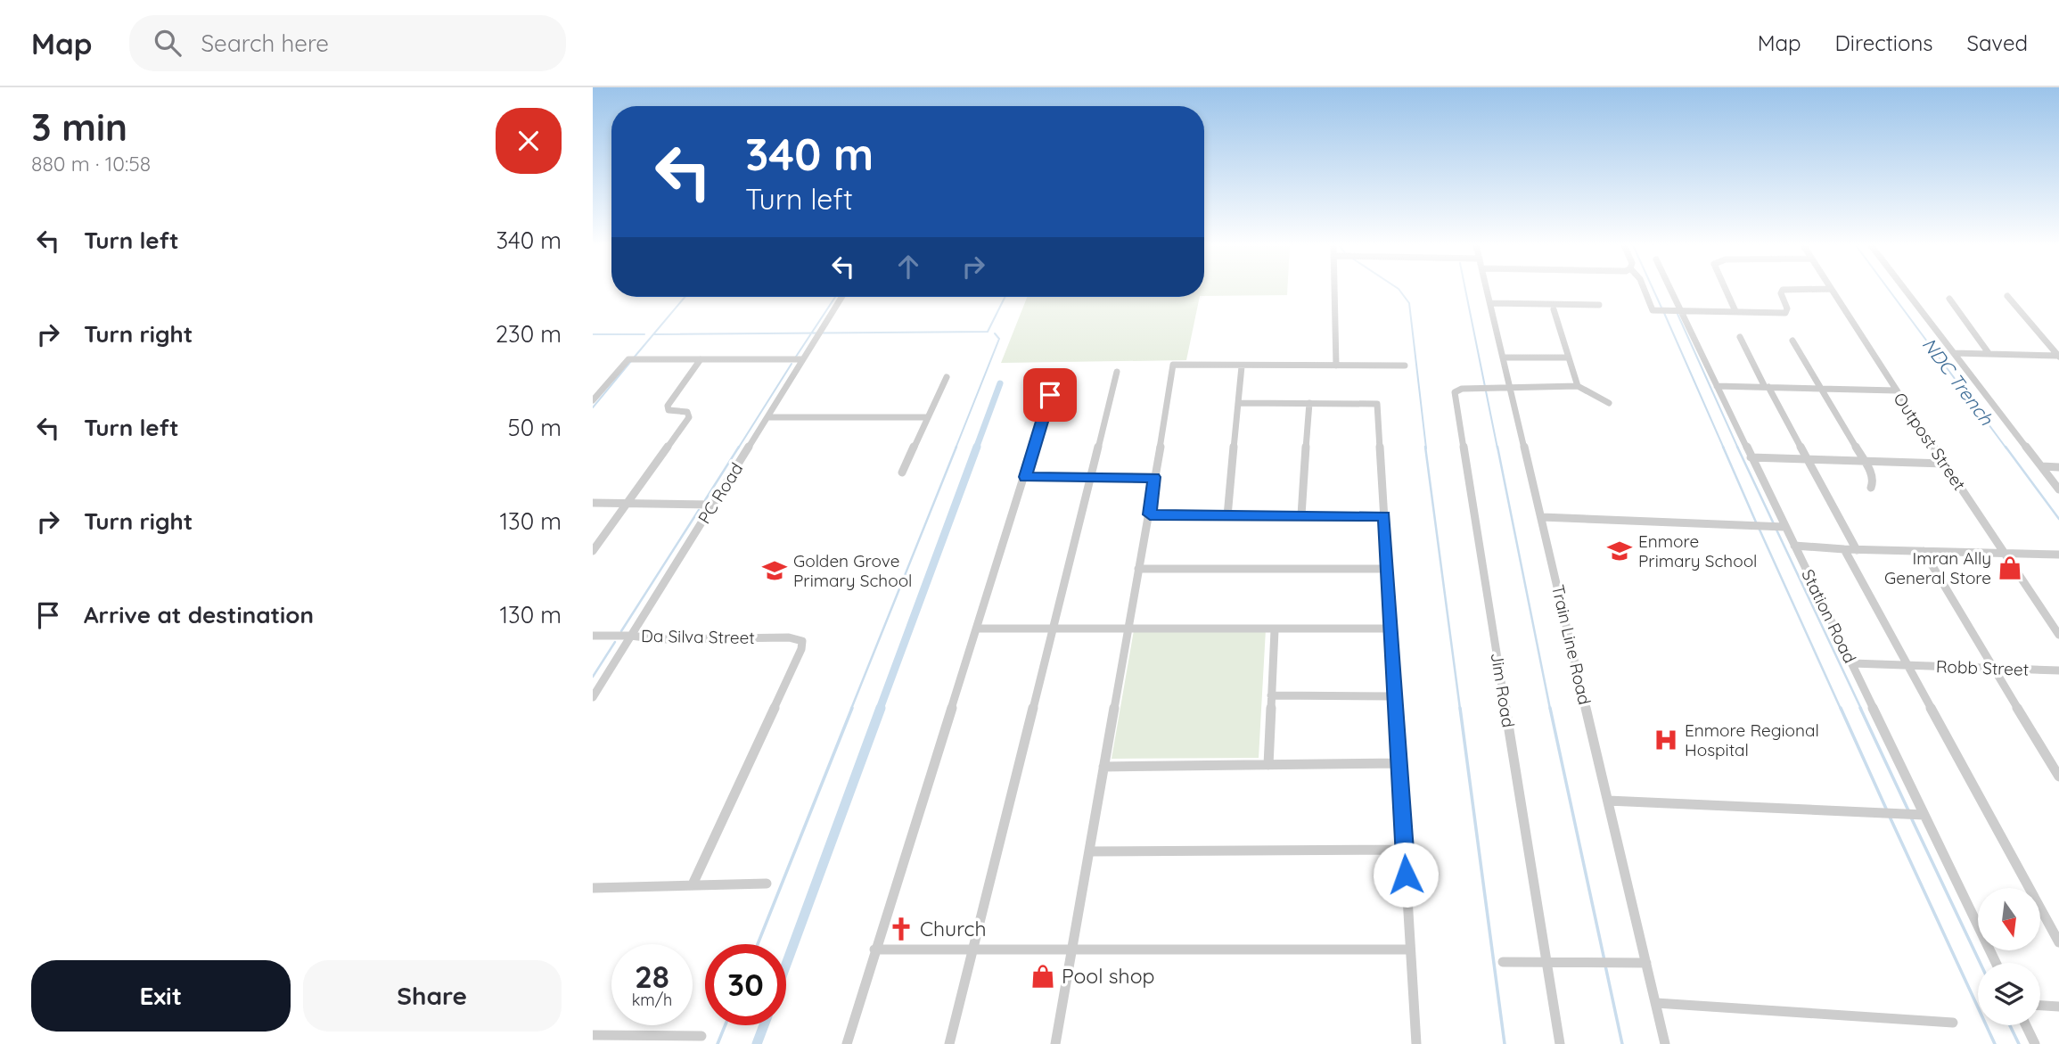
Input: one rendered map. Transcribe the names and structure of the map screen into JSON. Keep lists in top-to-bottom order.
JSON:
{
  "streets": {
    "street": [
      "Outpost Street",
      "PC Road",
      "Station Road",
      "Da Silva Street",
      "Train Line Road",
      "Robb Street",
      "Jim Road"
    ]
  },
  "crossings": [
    ["PC Road", "Da Silva Street"],
    ["Station Road", "Robb Street"],
    ["Train Line Road", "Jim Road"]
  ],
  "water": ["NDC Trench"],
  "places": {
    "school or university": ["Enmore Primary School", "Golden Grove Primary School"],
    "shop": ["Imran Ally General Store", "Pool shop"],
    "hospital": ["Enmore Regional Hospital"],
    "church": ["Church"]
  },
  "north": "bottom",
  "page": {
    "header": "Map",
    "search": "Search here",
    "nav": ["Map", "Directions", "Saved"],
    "heading": ["3 min", "880 m · 10:58"],
    "turn": ["340 m", "Turn left"],
    "list": [
      {
        "name": "Turn left",
        "value": "340 m"
      },
      {
        "name": "Turn right",
        "value": "230 m"
      },
      {
        "name": "Turn left",
        "value": "50 m"
      },
      {
        "name": "Turn right",
        "value": "130 m"
      },
      {
        "name": "Arrive at destination",
        "value": "130 m"
      }
    ],
    "speed": "28 km/h",
    "limit": "30",
    "buttons": ["Exit", "Share"]
  }
}
